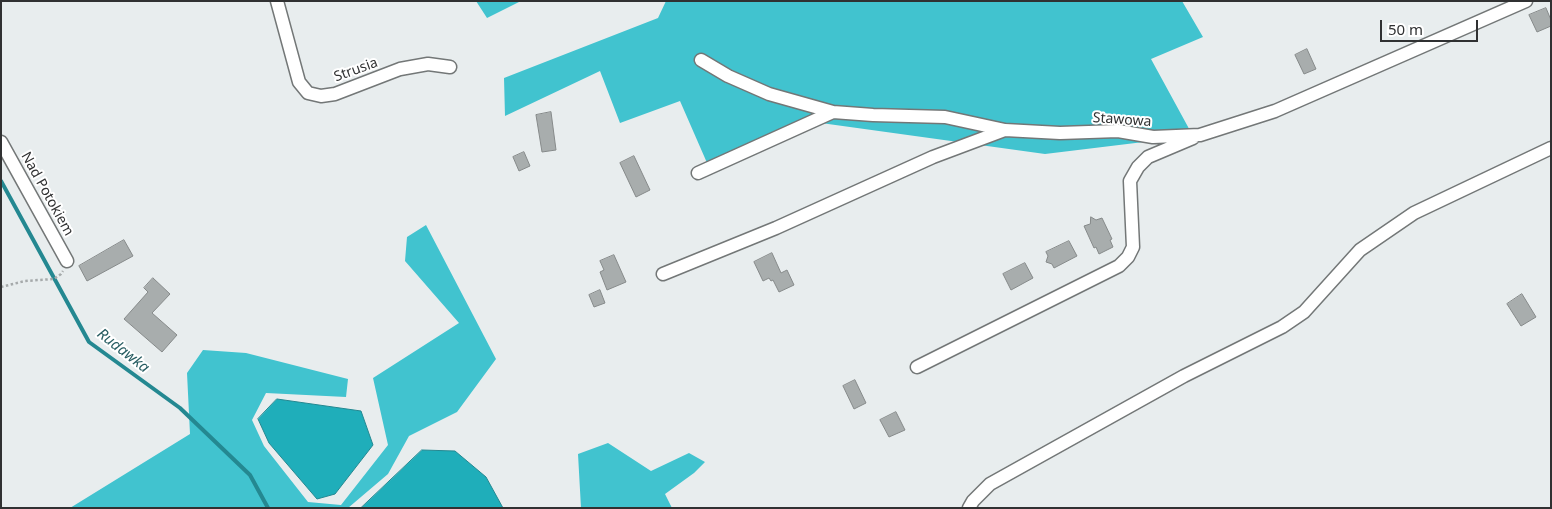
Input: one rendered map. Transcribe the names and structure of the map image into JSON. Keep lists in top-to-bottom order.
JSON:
{
  "streets": {
    "street": ["Strusia", "Stawowa", "Nad Potokiem"]
  },
  "water": ["Rudawka"],
  "scale_bar": "50 m"
}
